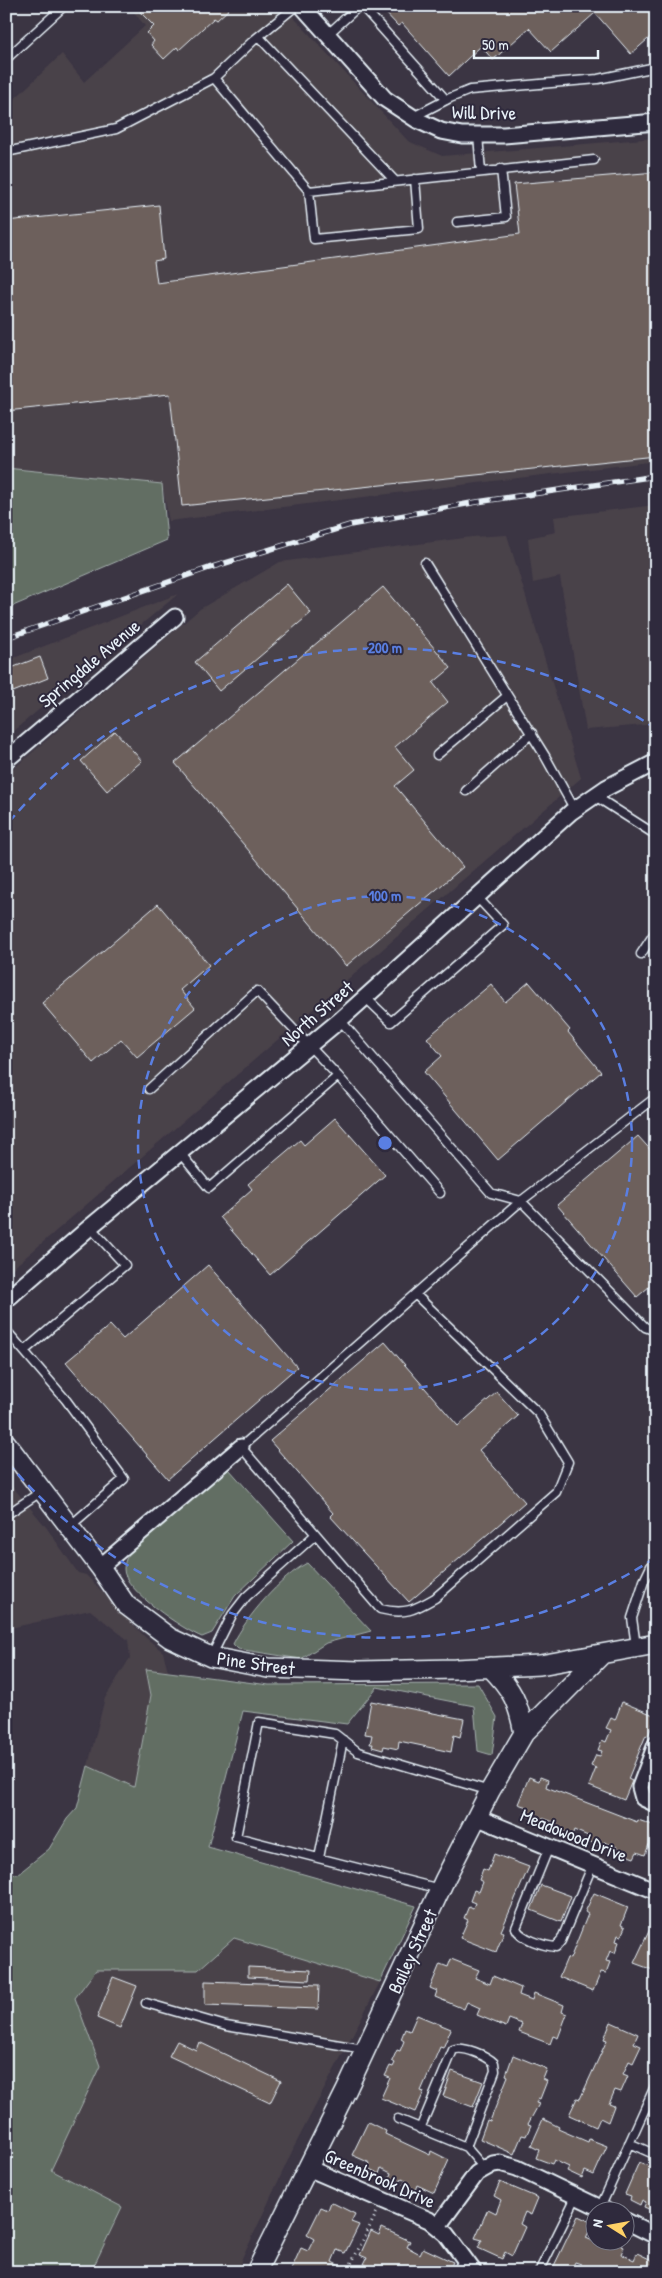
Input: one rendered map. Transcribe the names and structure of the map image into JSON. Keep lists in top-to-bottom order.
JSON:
{
  "streets": {
    "street": [
      "Will Drive",
      "Springdale Avenue",
      "North Street",
      "Pine Street",
      "Meadowood Drive",
      "Bailey Street",
      "Greenbrook Drive"
    ]
  },
  "crossings": [
    ["Pine Street", "Bailey Street"],
    ["Meadowood Drive", "Bailey Street"],
    ["Bailey Street", "Greenbrook Drive"]
  ],
  "scale_bar": "50 m",
  "north": "left",
  "rings": ["200 m", "100 m"]
}
